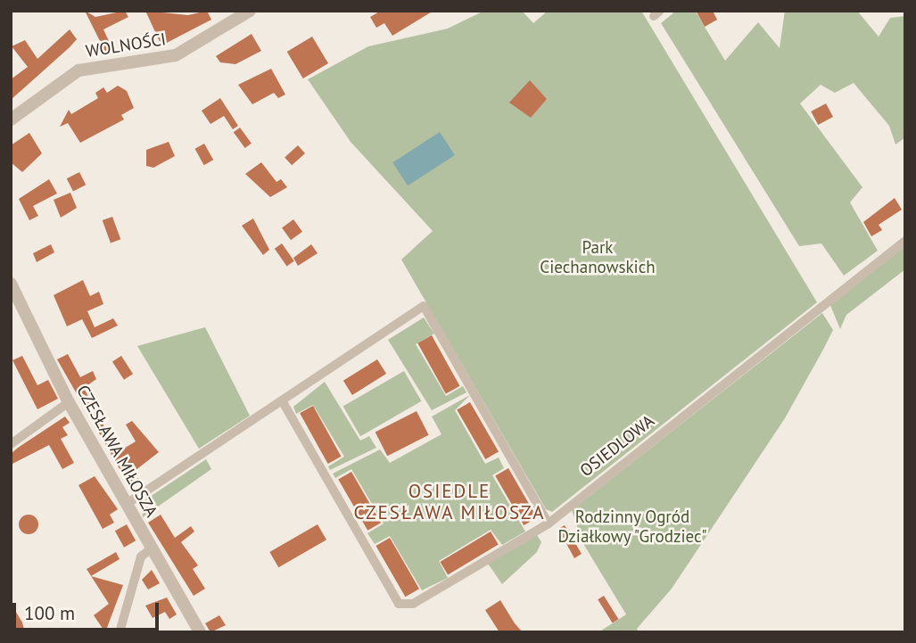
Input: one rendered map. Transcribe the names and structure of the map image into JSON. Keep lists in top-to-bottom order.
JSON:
{
  "streets": {
    "street": ["WOLNOŚCI", "OSIEDLOWA", "CZESŁAWA MIŁOSZA"]
  },
  "districts": ["OSIEDLE CZESŁAWA MIŁOSZA"],
  "parks": ["Park Ciechanowskich", "Rodzinny Ogród Działkowy \"Grodziec\""],
  "scale_bar": "100 m"
}
